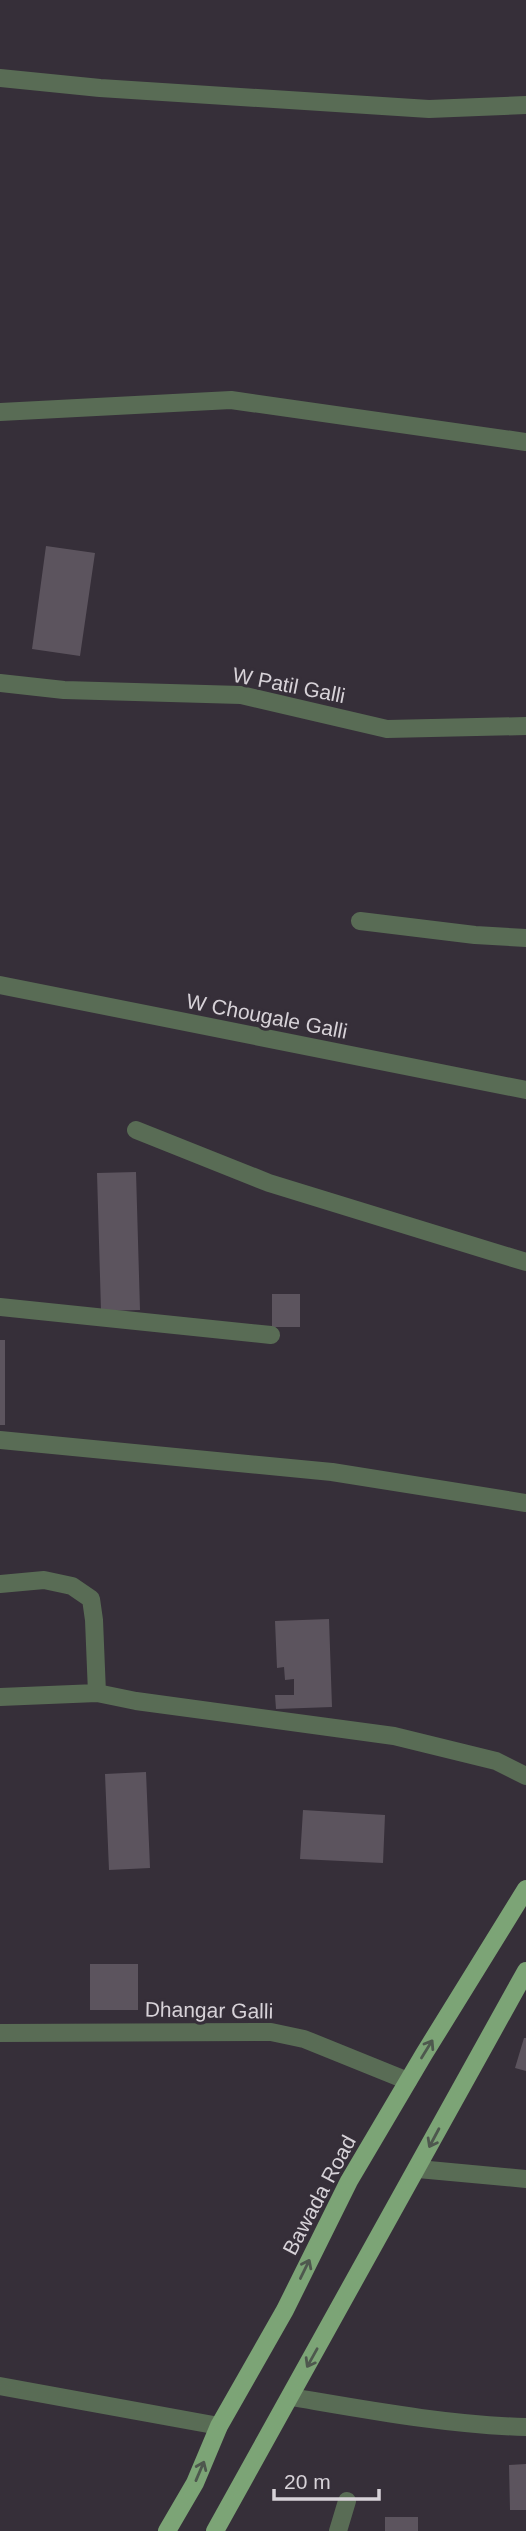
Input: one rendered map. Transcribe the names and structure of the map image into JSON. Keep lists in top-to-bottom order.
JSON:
{
  "streets": {
    "main road": ["Bawada Road"],
    "street": ["W Patil Galli", "W Chougale Galli", "Dhangar Galli"]
  },
  "crossings": [
    ["Dhangar Galli", "Bawada Road"]
  ],
  "scale_bar": "20 m"
}
